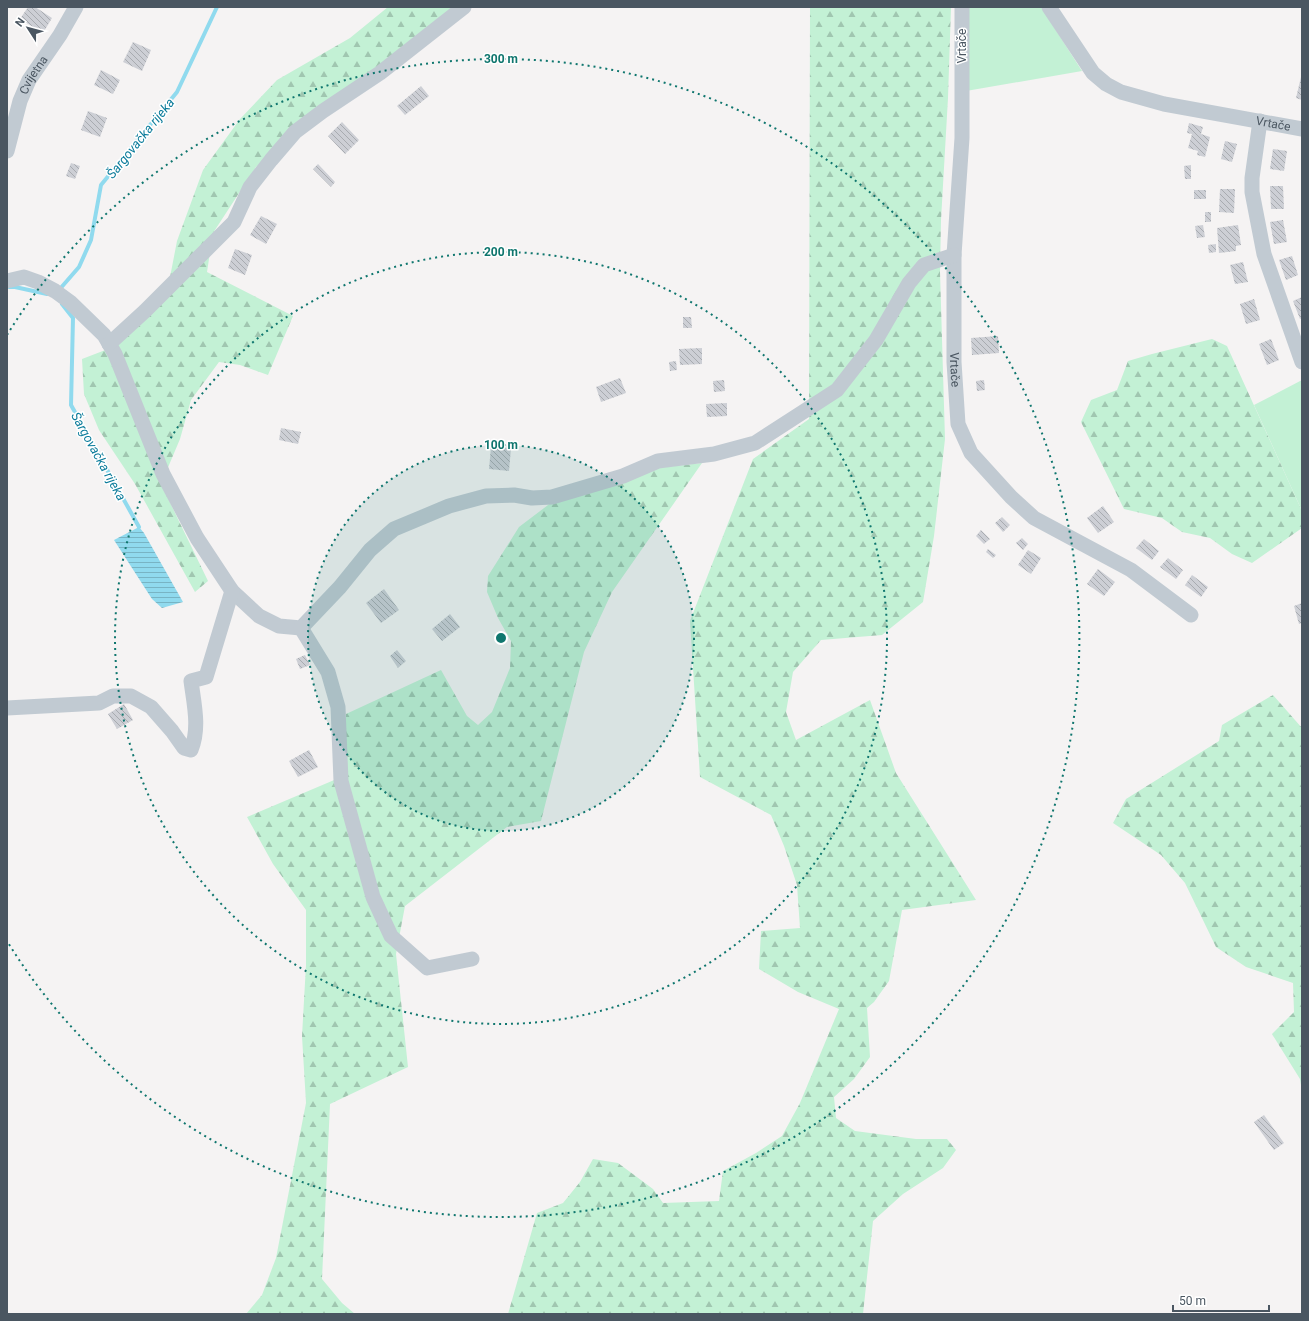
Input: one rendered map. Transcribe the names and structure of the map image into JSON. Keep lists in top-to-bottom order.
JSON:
{
  "streets": {
    "street": ["Vrtače", "Cvijetna"]
  },
  "water": ["Šargovačka rijeka"],
  "scale_bar": "50 m",
  "north": "top left",
  "rings": ["300 m", "200 m", "100 m"]
}
